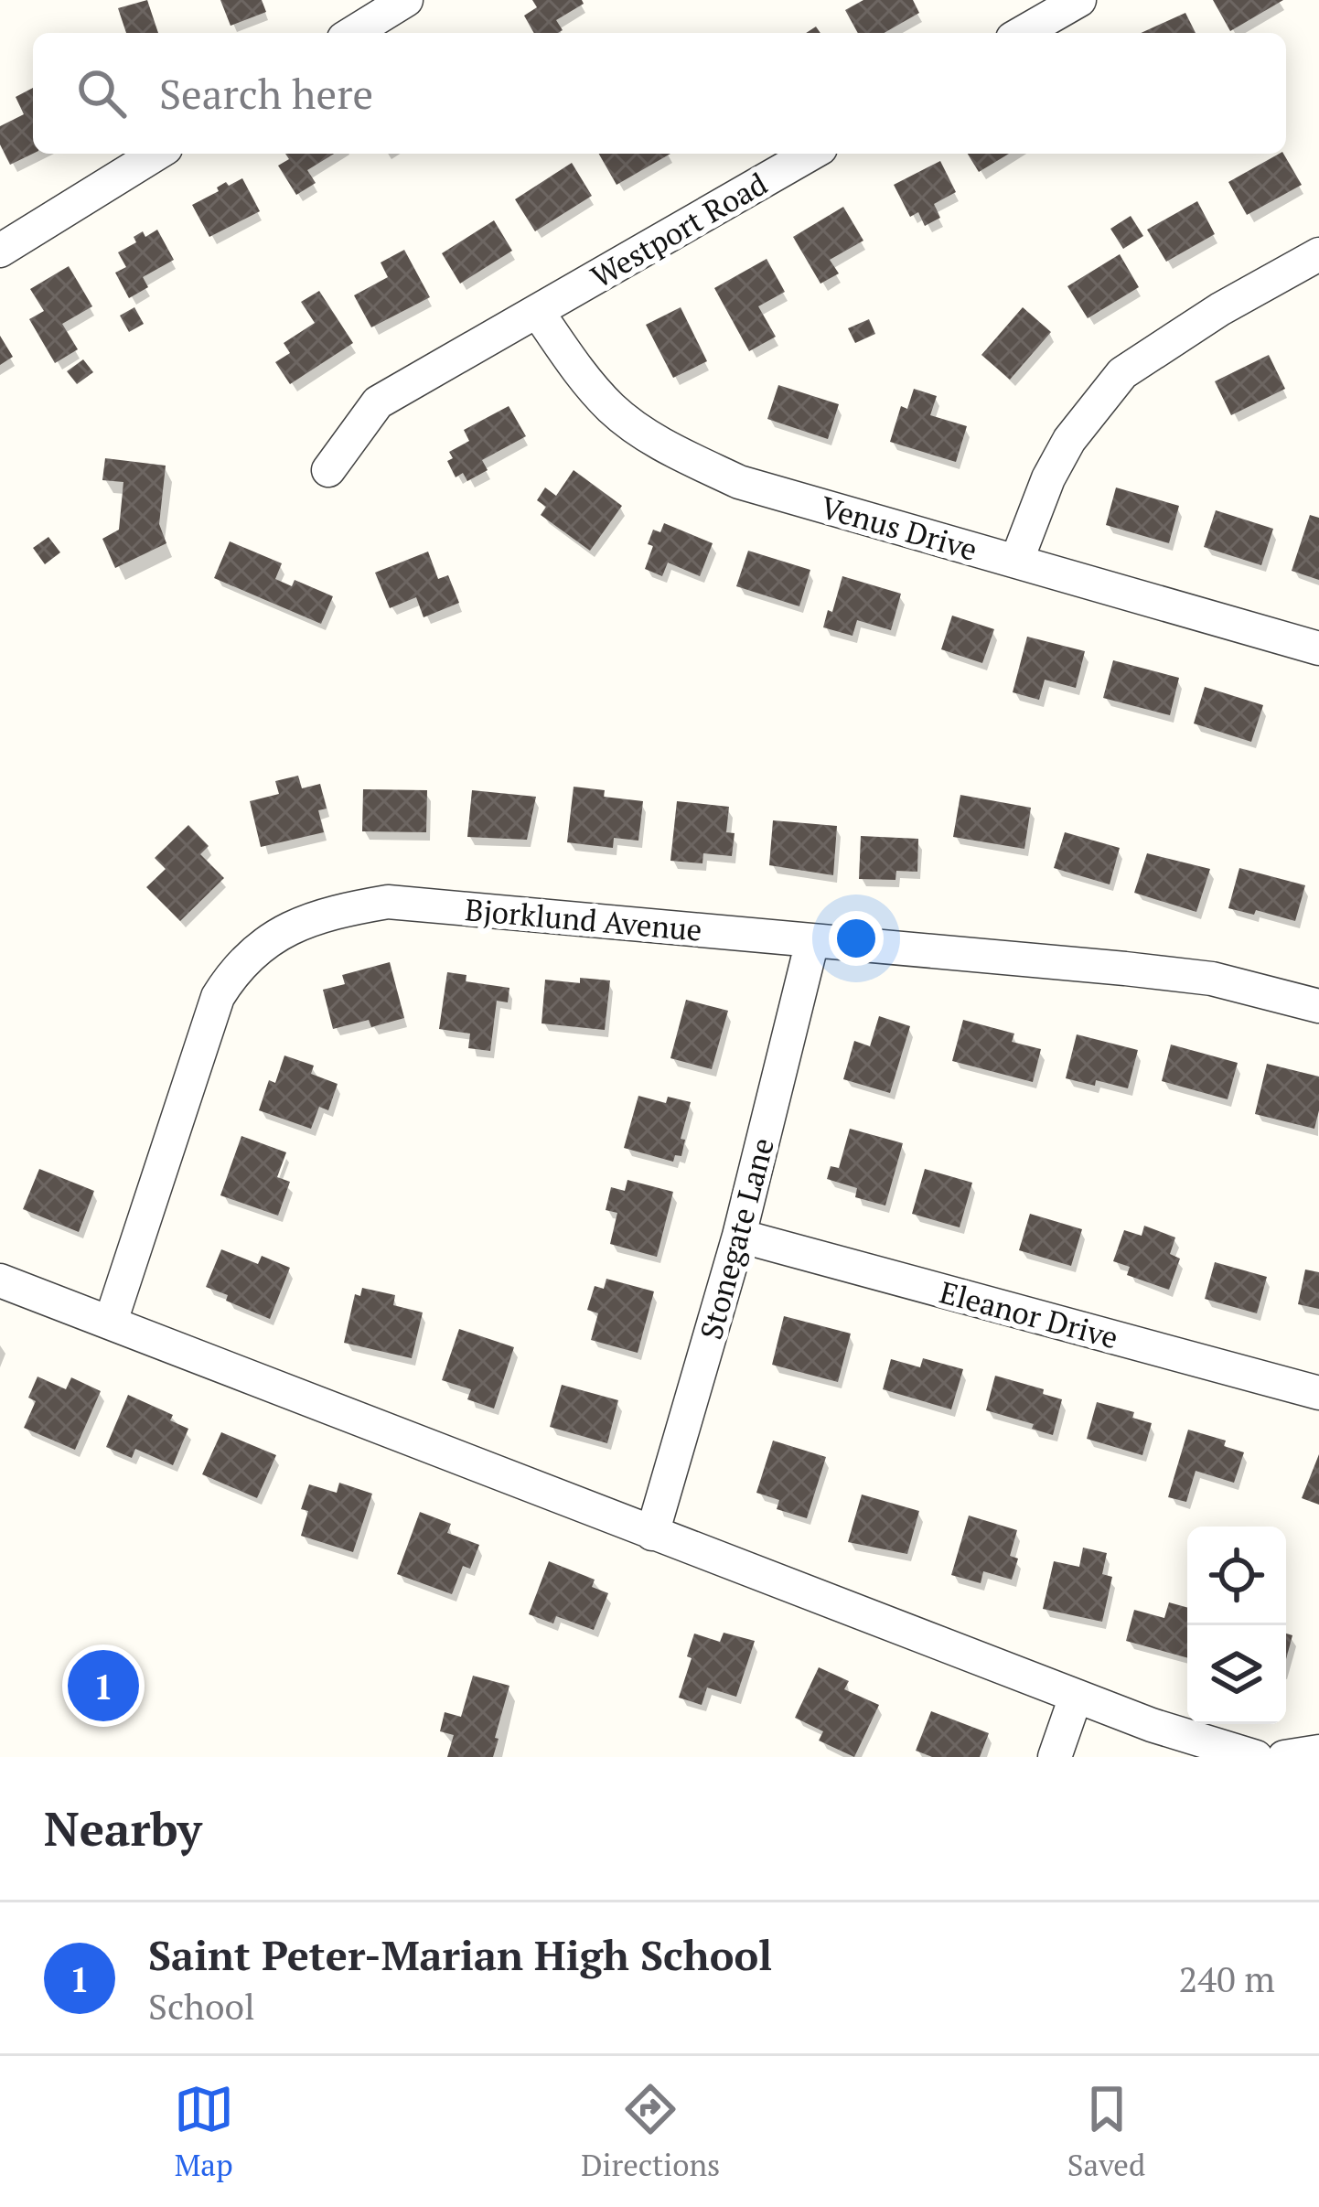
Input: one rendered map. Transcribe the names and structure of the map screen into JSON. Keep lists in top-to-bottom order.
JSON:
{
  "streets": {
    "street": [
      "Westport Road",
      "Venus Drive",
      "Bjorklund Avenue",
      "Stonegate Lane",
      "Eleanor Drive"
    ]
  },
  "crossings": [
    ["Westport Road", "Venus Drive"],
    ["Bjorklund Avenue", "Stonegate Lane"],
    ["Stonegate Lane", "Eleanor Drive"]
  ],
  "page": {
    "search": "Search here",
    "pins": "1",
    "heading": "Nearby",
    "list": [
      {
        "mark": "1",
        "name": "Saint Peter-Marian High School",
        "note": "School",
        "value": "240 m"
      }
    ],
    "nav": ["Map", "Directions", "Saved"]
  }
}
